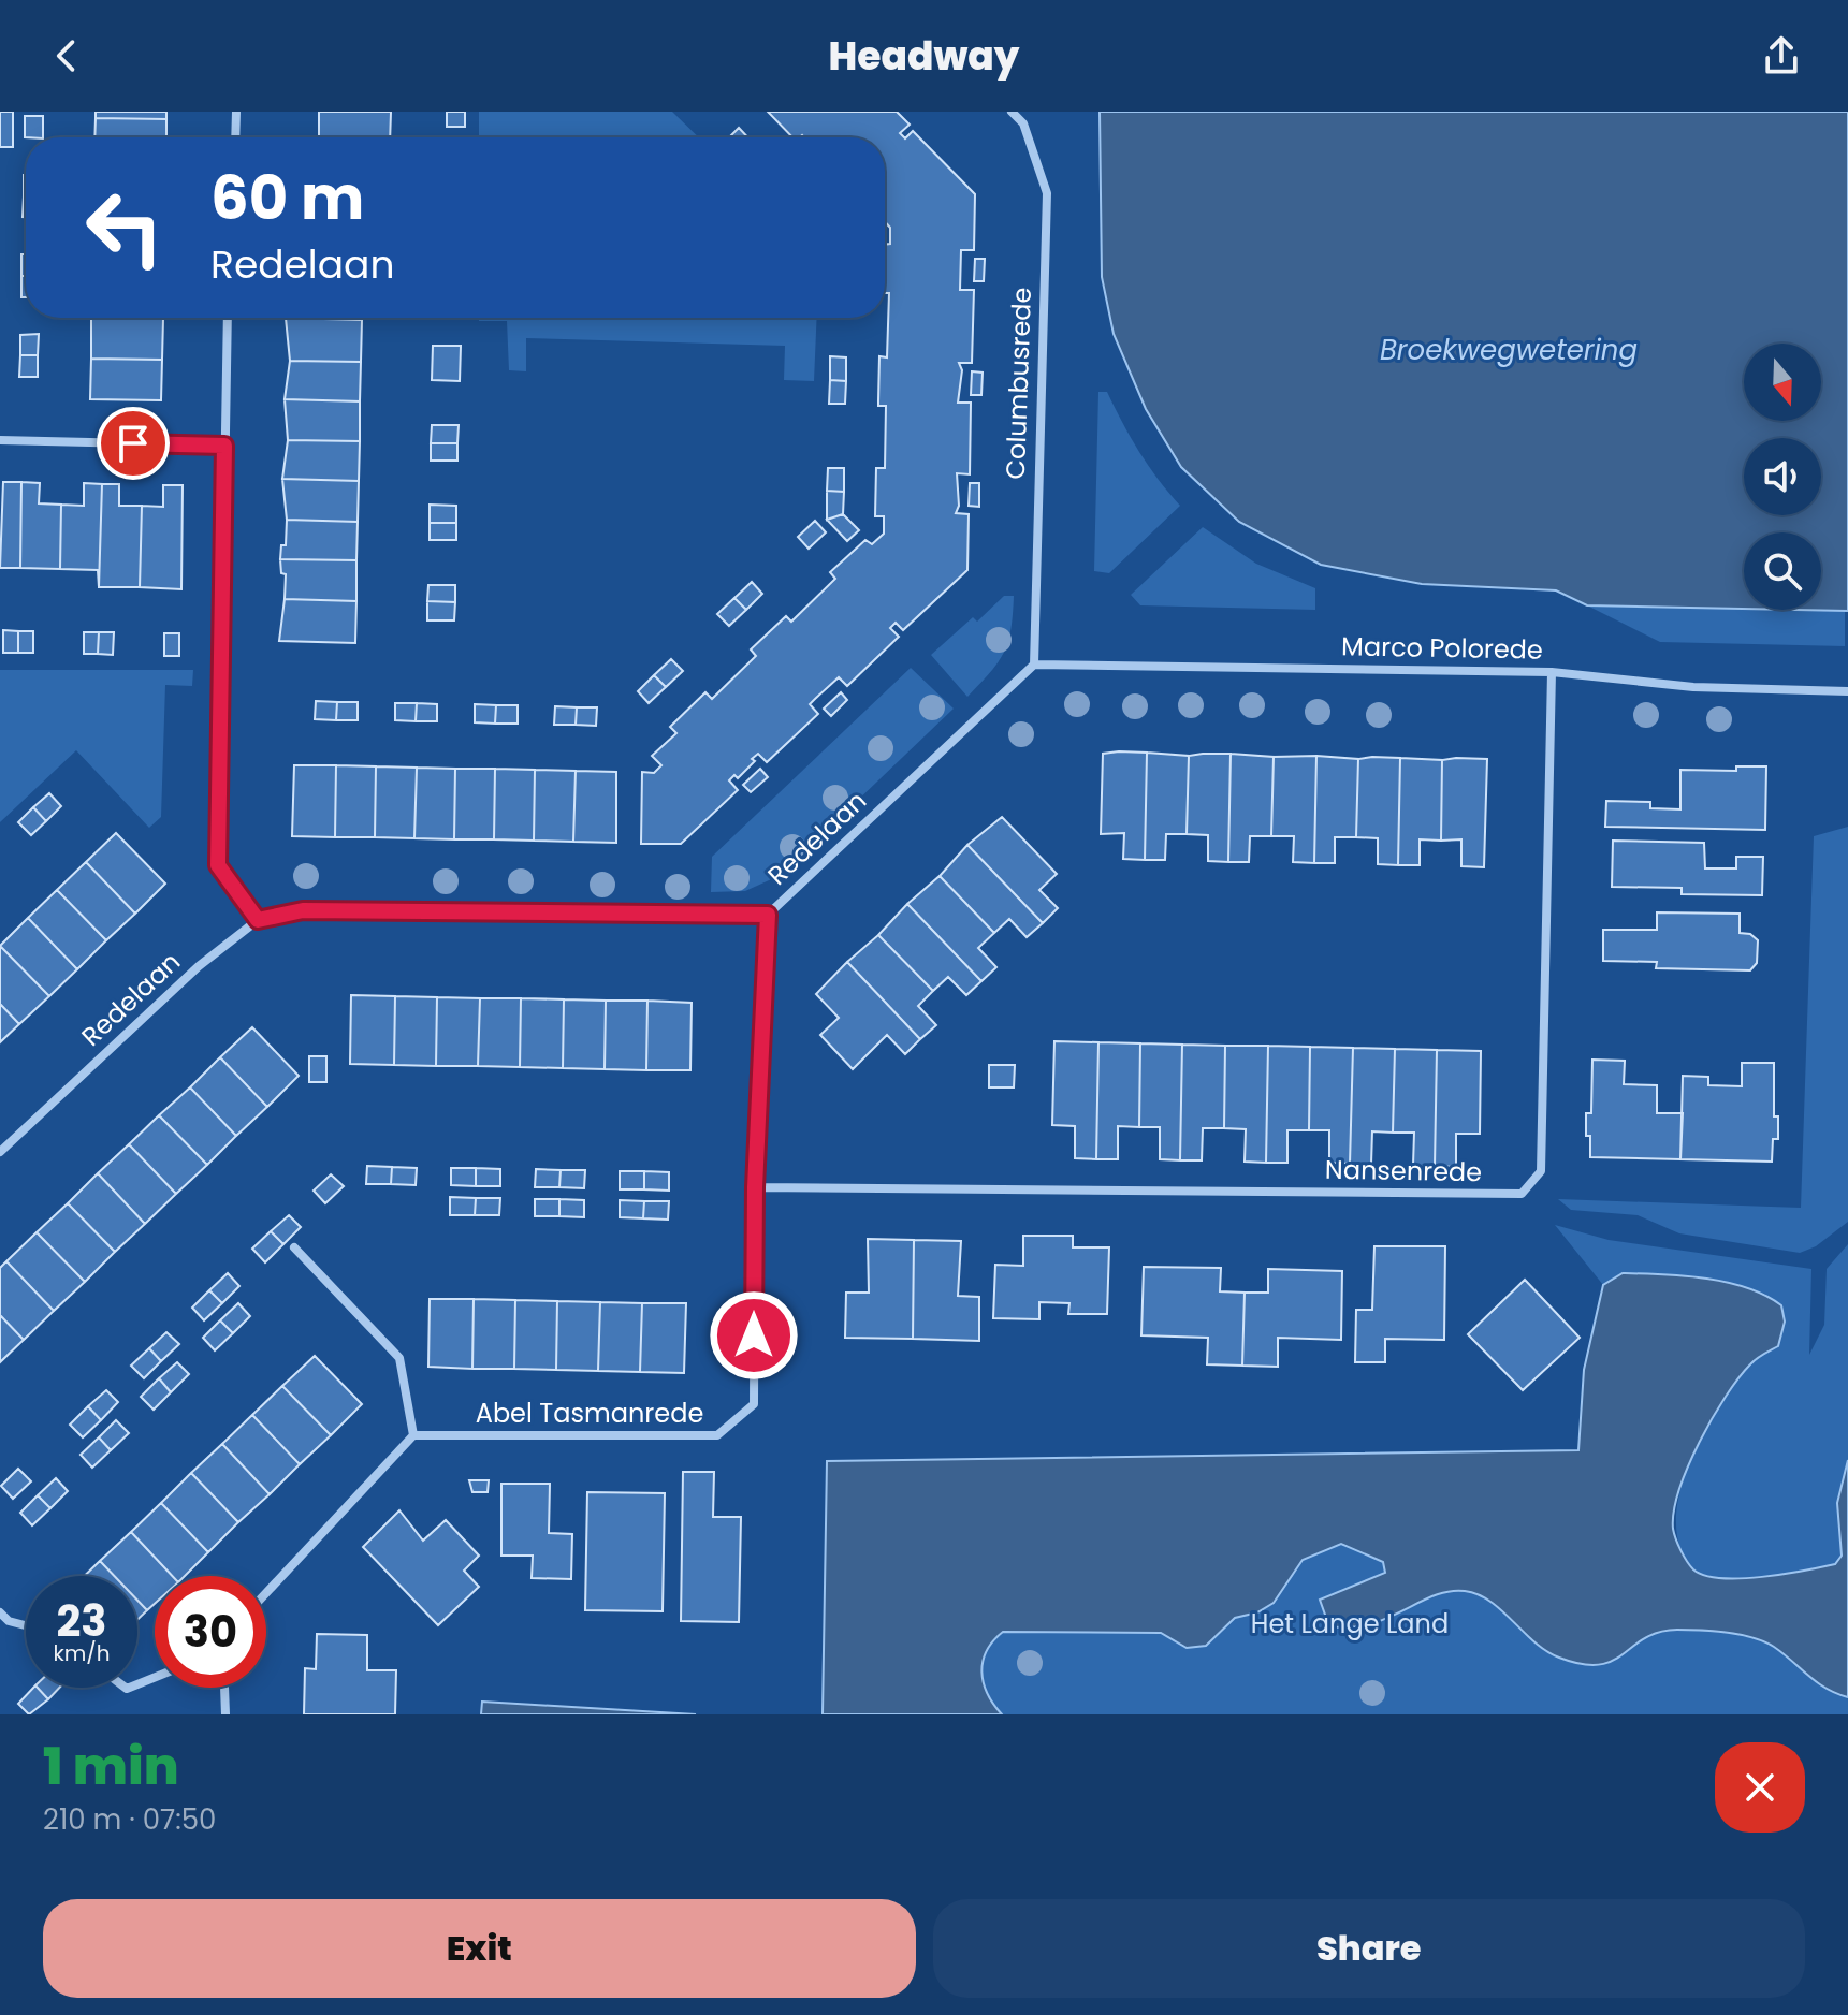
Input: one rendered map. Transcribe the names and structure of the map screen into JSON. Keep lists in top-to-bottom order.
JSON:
{
  "streets": {
    "street": [
      "Columbusrede",
      "Marco Polorede",
      "Redelaan",
      "Nansenrede",
      "Abel Tasmanrede"
    ]
  },
  "crossings": [
    ["Columbusrede", "Marco Polorede"],
    ["Columbusrede", "Redelaan"],
    ["Marco Polorede", "Redelaan"],
    ["Marco Polorede", "Nansenrede"],
    ["Redelaan", "Abel Tasmanrede"],
    ["Nansenrede", "Abel Tasmanrede"]
  ],
  "water": ["Broekwegwetering"],
  "parks": ["Het Lange Land"],
  "north": "bottom",
  "page": {
    "header": "Headway",
    "turn": ["60 m", "Redelaan"],
    "speed": "23 km/h",
    "limit": "30",
    "heading": ["1 min", "210 m · 07:50"],
    "buttons": ["Exit", "Share"]
  }
}
